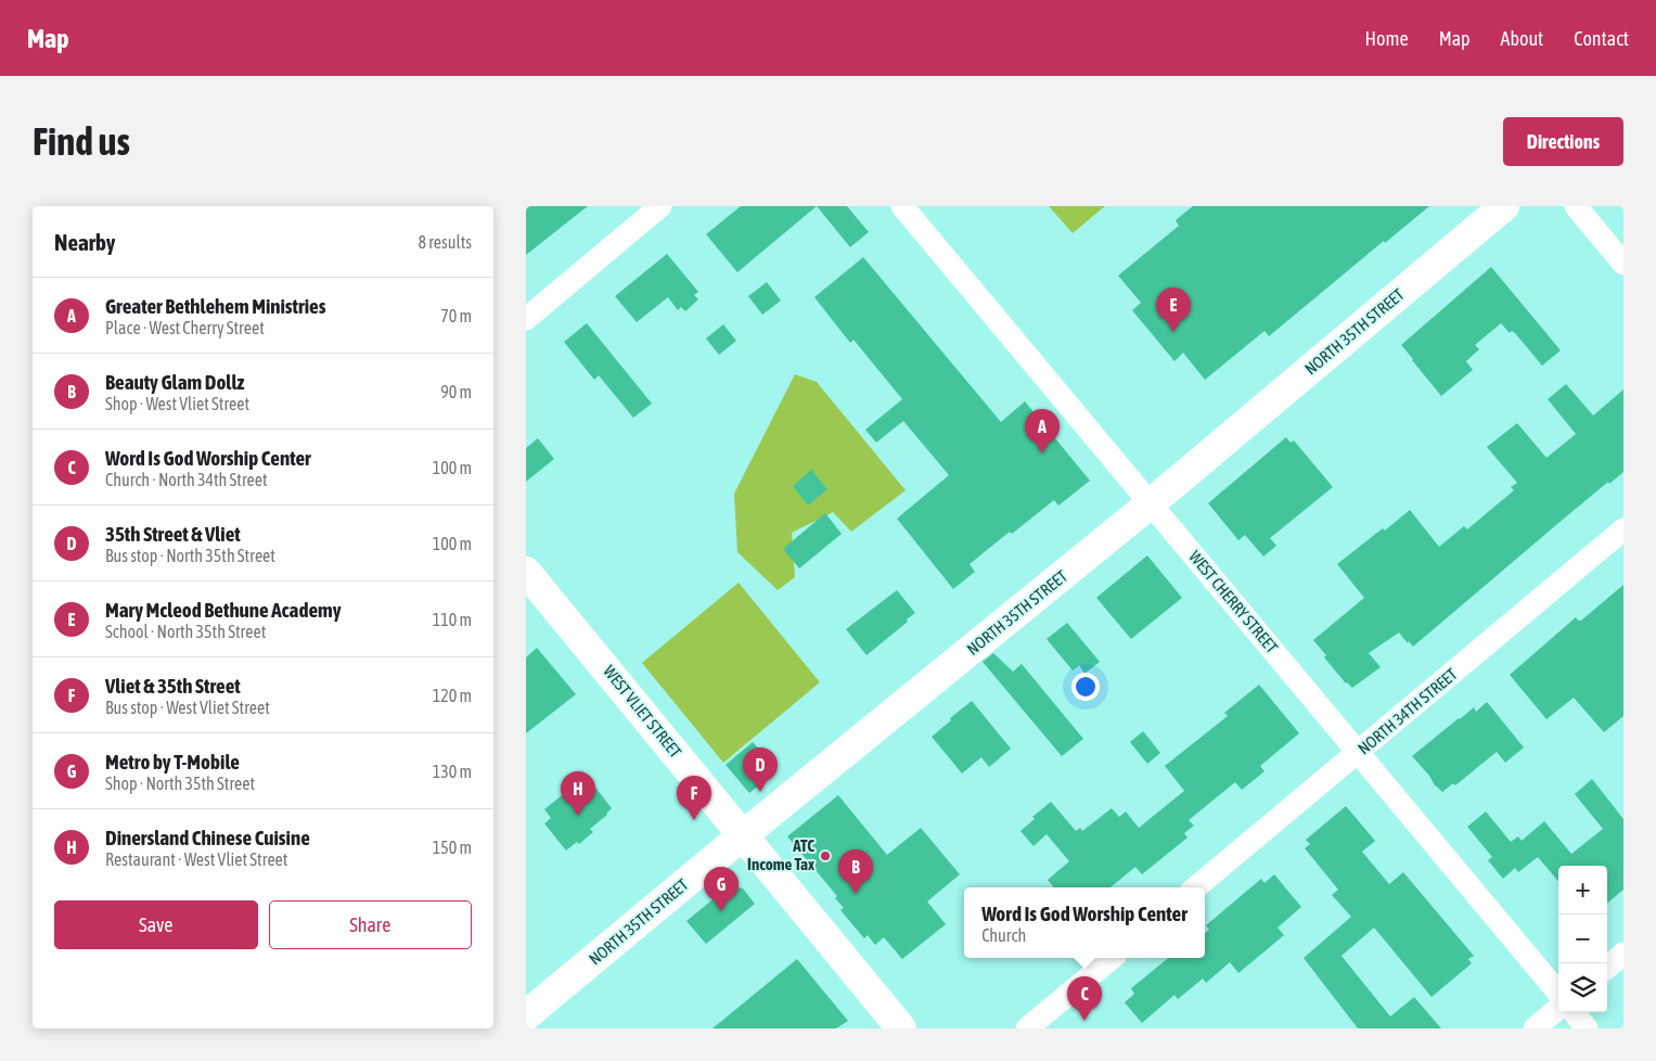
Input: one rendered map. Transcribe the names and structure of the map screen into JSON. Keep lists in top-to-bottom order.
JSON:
{
  "streets": {
    "main road": ["NORTH 35TH STREET", "WEST VLIET STREET"],
    "street": ["WEST CHERRY STREET", "NORTH 34TH STREET"]
  },
  "crossings": [
    ["NORTH 35TH STREET", "WEST CHERRY STREET"],
    ["NORTH 35TH STREET", "WEST VLIET STREET"],
    ["WEST CHERRY STREET", "NORTH 34TH STREET"]
  ],
  "places": ["ATC Income Tax"],
  "page": {
    "header": "Map",
    "nav": [
      "Home",
      "Map",
      "About",
      "Contact"
    ],
    "buttons": [
      "Directions",
      ["Save", "Share"]
    ],
    "title": "Find us",
    "heading": ["Nearby", "8 results"],
    "list": [
      {
        "mark": "A",
        "name": "Greater Bethlehem Ministries",
        "note": "Place · West Cherry Street",
        "value": "70 m"
      },
      {
        "mark": "B",
        "name": "Beauty Glam Dollz",
        "note": "Shop · West Vliet Street",
        "value": "90 m"
      },
      {
        "mark": "C",
        "name": "Word Is God Worship Center",
        "note": "Church · North 34th Street",
        "value": "100 m"
      },
      {
        "mark": "D",
        "name": "35th Street & Vliet",
        "note": "Bus stop · North 35th Street",
        "value": "100 m"
      },
      {
        "mark": "E",
        "name": "Mary Mcleod Bethune Academy",
        "note": "School · North 35th Street",
        "value": "110 m"
      },
      {
        "mark": "F",
        "name": "Vliet & 35th Street",
        "note": "Bus stop · West Vliet Street",
        "value": "120 m"
      },
      {
        "mark": "G",
        "name": "Metro by T-Mobile",
        "note": "Shop · North 35th Street",
        "value": "130 m"
      },
      {
        "mark": "H",
        "name": "Dinersland Chinese Cuisine",
        "note": "Restaurant · West Vliet Street",
        "value": "150 m"
      }
    ],
    "pins": [
      "E",
      "A",
      "D",
      "H",
      "F",
      "B",
      "G",
      "C"
    ],
    "map_buttons": ["+", "−"],
    "popup": ["Word Is God Worship Center", "Church"]
  }
}
